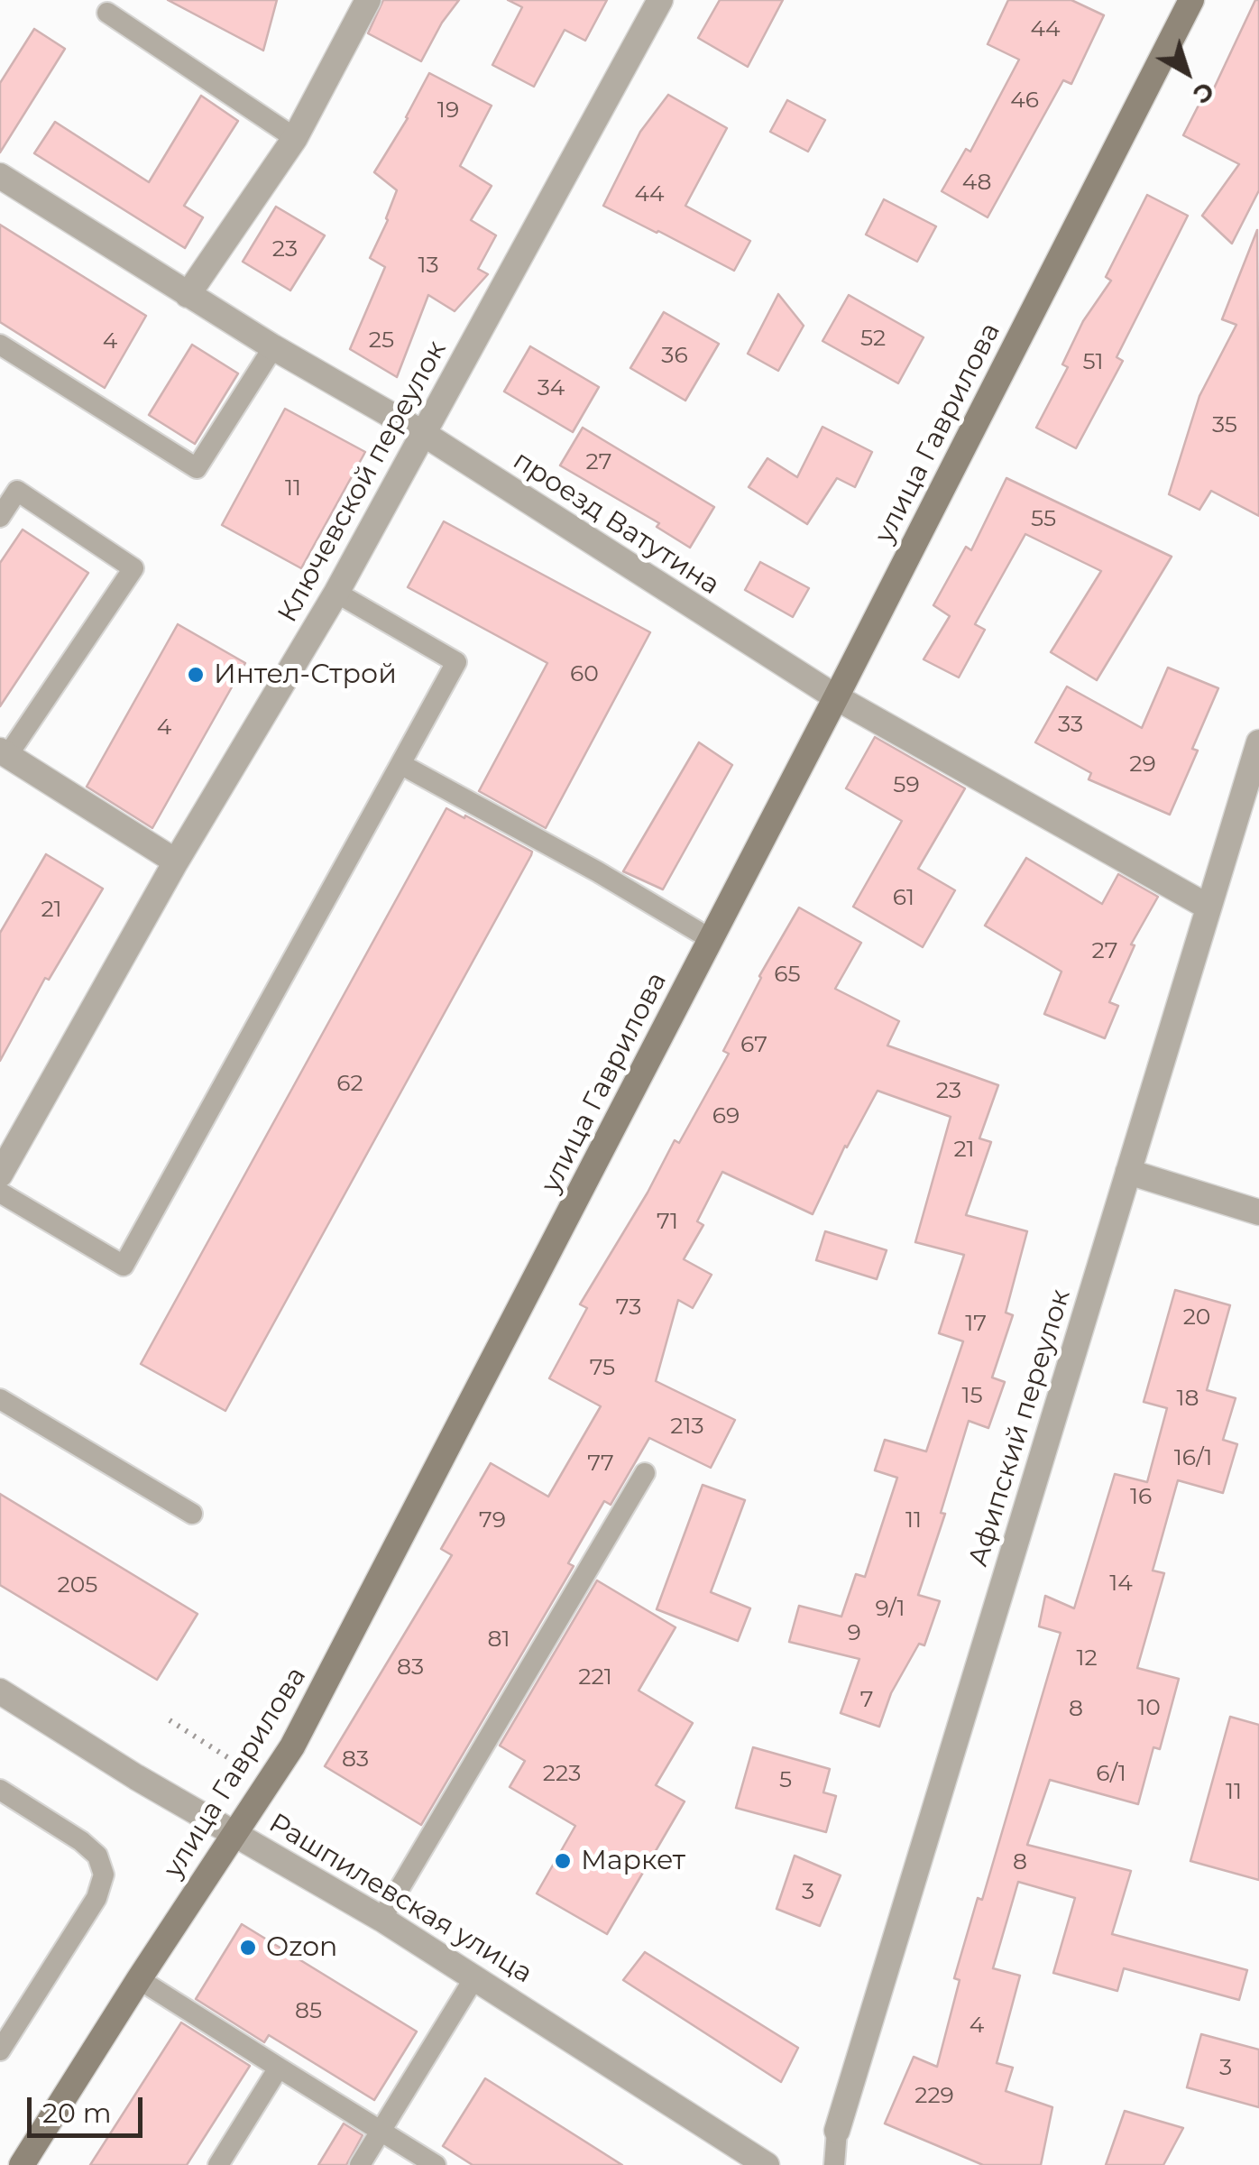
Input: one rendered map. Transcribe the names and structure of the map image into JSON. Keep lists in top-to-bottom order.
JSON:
{
  "streets": {
    "main road": ["улица Гаврилова"],
    "street": [
      "Ключевской переулок",
      "проезд Ватутина",
      "Афипский переулок",
      "Рашпилевская улица"
    ]
  },
  "crossings": [
    ["улица Гаврилова", "проезд Ватутина"],
    ["улица Гаврилова", "Рашпилевская улица"],
    ["Ключевской переулок", "проезд Ватутина"],
    ["проезд Ватутина", "Афипский переулок"]
  ],
  "places": ["Интел-Строй", "Маркет", "Ozon"],
  "house_numbers": [
    "44",
    "46",
    "19",
    "48",
    "44",
    "23",
    "13",
    "52",
    "25",
    "4",
    "36",
    "51",
    "34",
    "35",
    "27",
    "11",
    "55",
    "60",
    "33",
    "4",
    "29",
    "59",
    "61",
    "21",
    "27",
    "65",
    "67",
    "62",
    "23",
    "69",
    "21",
    "71",
    "73",
    "20",
    "17",
    "75",
    "15",
    "18",
    "213",
    "16/1",
    "77",
    "16",
    "79",
    "11",
    "14",
    "205",
    "9/1",
    "9",
    "81",
    "12",
    "83",
    "221",
    "7",
    "10",
    "8",
    "83",
    "223",
    "6/1",
    "5",
    "11",
    "8",
    "3",
    "85",
    "4",
    "3",
    "229"
  ],
  "scale_bar": "20 m",
  "north": "bottom right"
}
